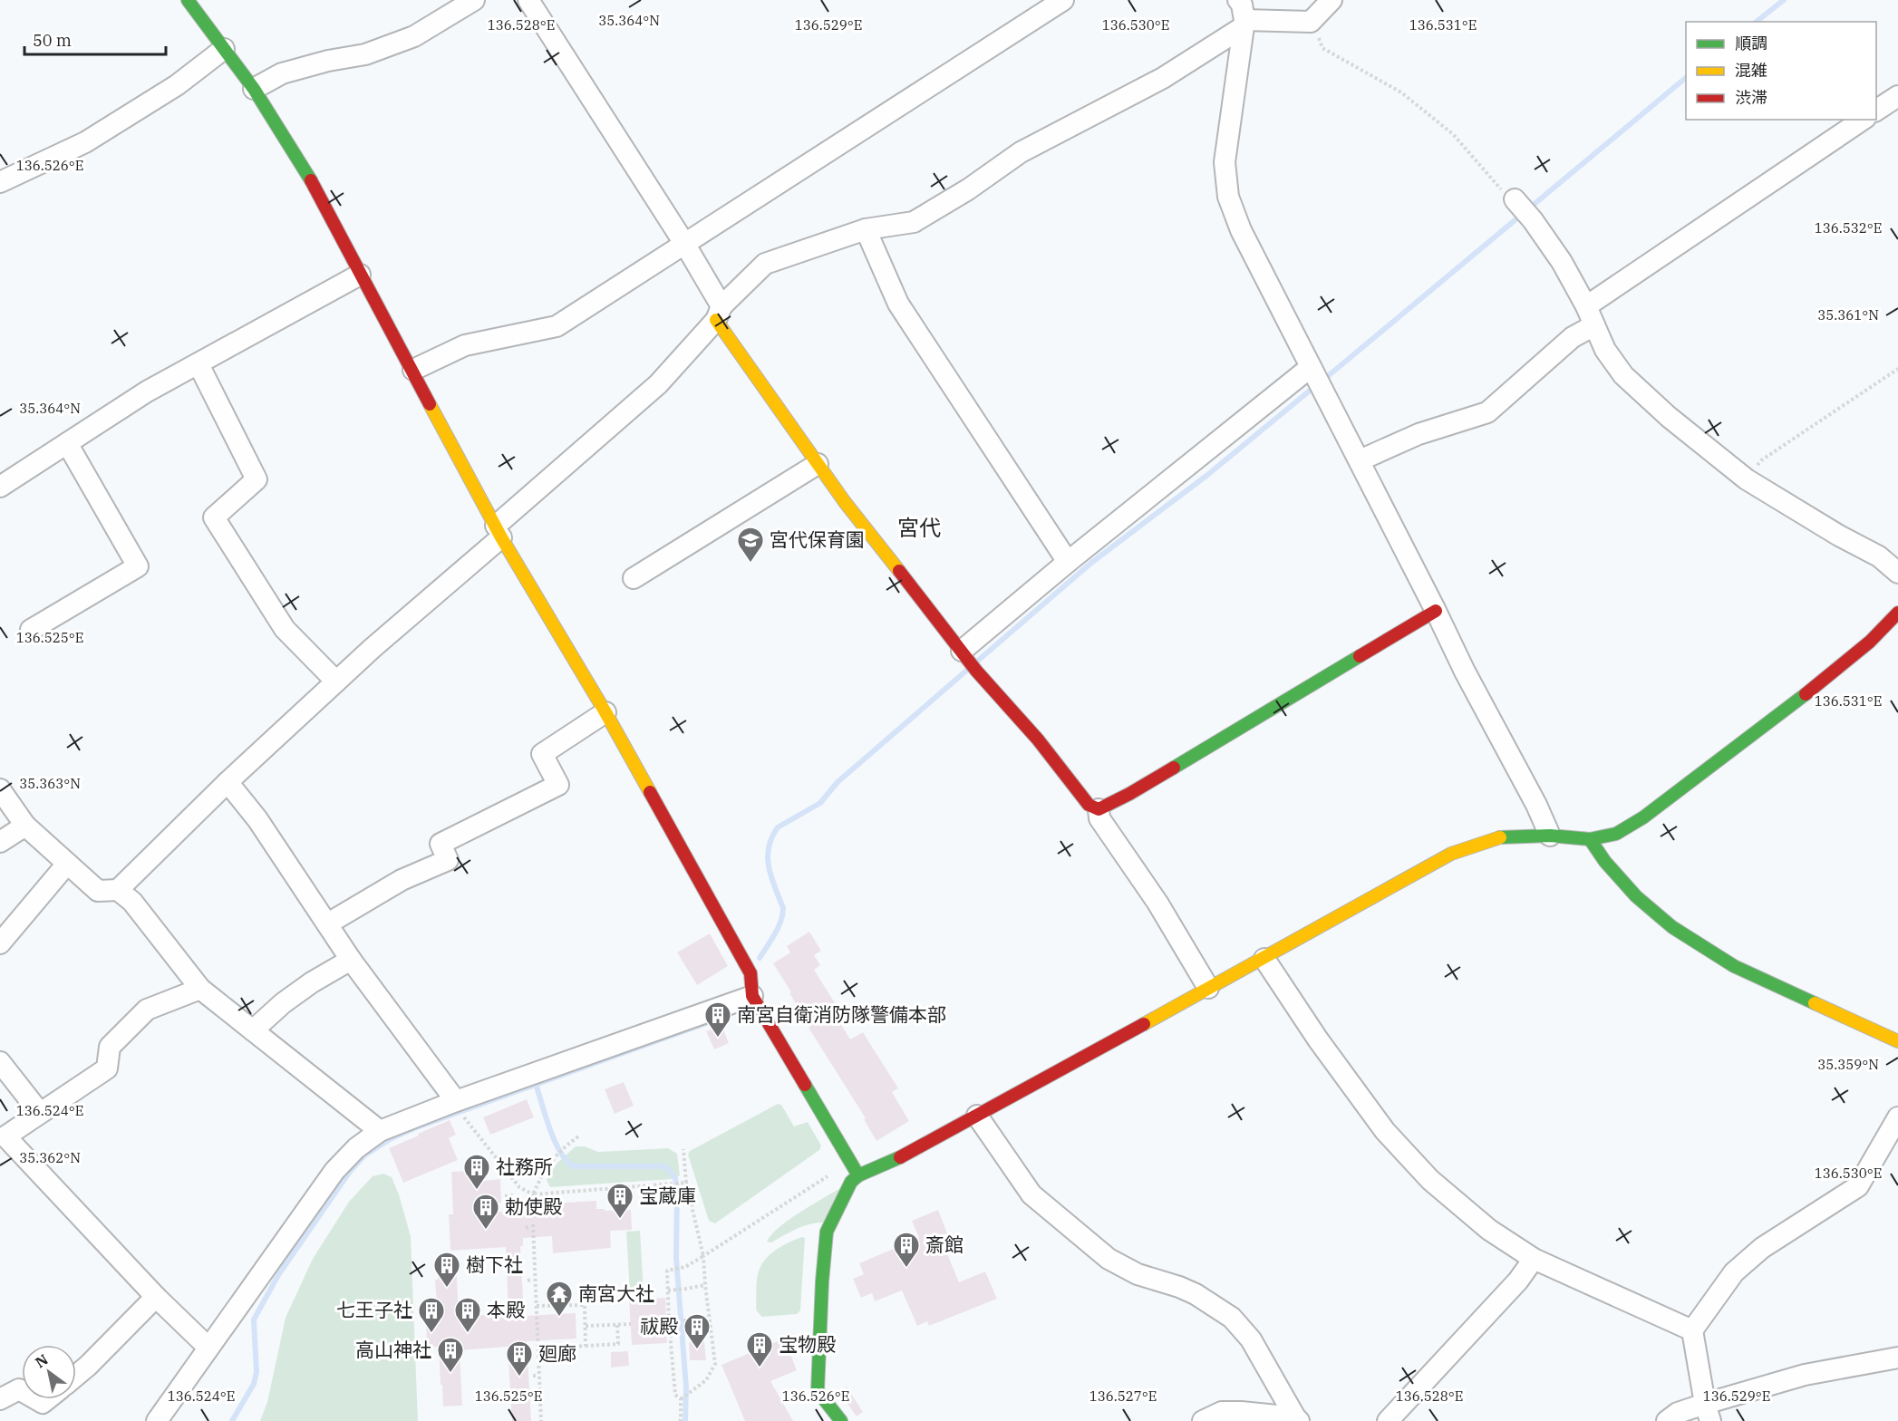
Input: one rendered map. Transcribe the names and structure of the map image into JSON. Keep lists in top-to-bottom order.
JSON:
{
  "districts": ["宮代"],
  "places": {
    "school or university": ["宮代保育園"],
    "building": [
      "南宮自衛消防隊警備本部",
      "社務所",
      "宝蔵庫",
      "勅使殿",
      "斎館",
      "樹下社",
      "七王子社",
      "本殿",
      "祓殿",
      "宝物殿",
      "高山神社",
      "廻廊"
    ],
    "temple": ["南宮大社"]
  },
  "legend": ["順調", "混雑", "渋滞"],
  "scale_bar": "50 m",
  "north": "top left",
  "coordinates": [
    "35.364°N",
    "136.528°E",
    "136.529°E",
    "136.530°E",
    "136.531°E",
    "136.526°E",
    "136.532°E",
    "35.361°N",
    "136.525°E",
    "35.363°N",
    "35.359°N",
    "136.524°E",
    "35.362°N",
    "136.527°E"
  ]
}
